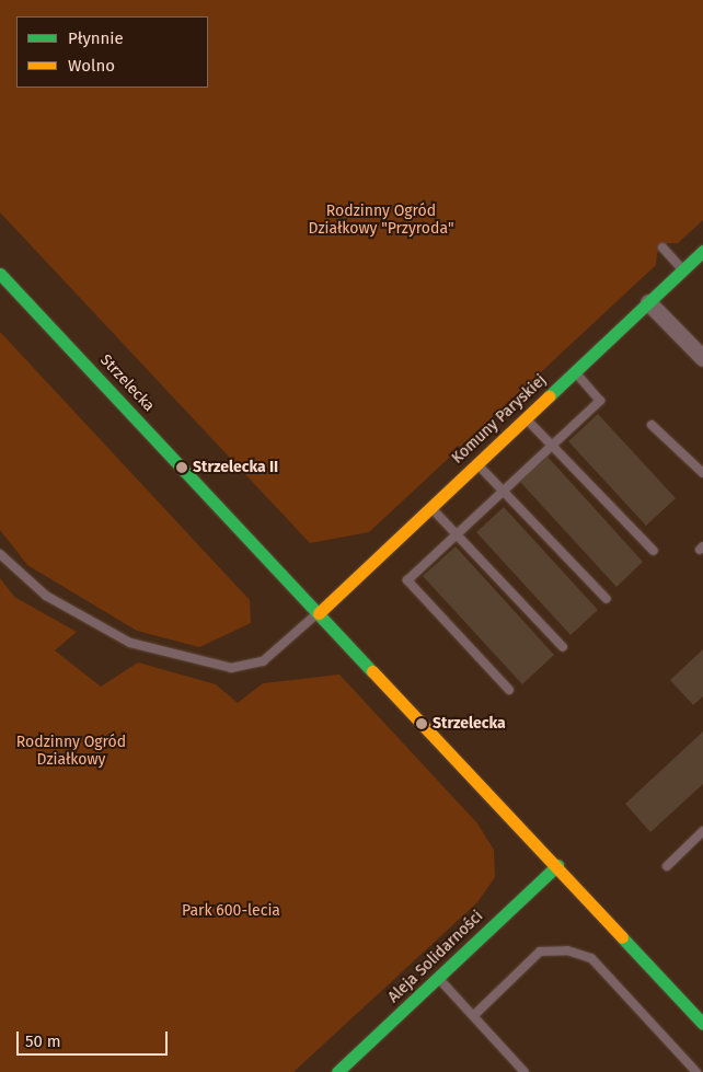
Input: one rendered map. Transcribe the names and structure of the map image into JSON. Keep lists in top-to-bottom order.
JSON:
{
  "streets": {
    "street": ["Strzelecka", "Komuny Paryskiej", "Aleja Solidarności"]
  },
  "crossings": [
    ["Strzelecka", "Komuny Paryskiej"],
    ["Strzelecka", "Aleja Solidarności"]
  ],
  "parks": ["Rodzinny Ogród Działkowy \"Przyroda\"", "Rodzinny Ogród Działkowy", "Park 600-lecia"],
  "places": ["Strzelecka II", "Strzelecka"],
  "legend": ["Płynnie", "Wolno"],
  "scale_bar": "50 m"
}
